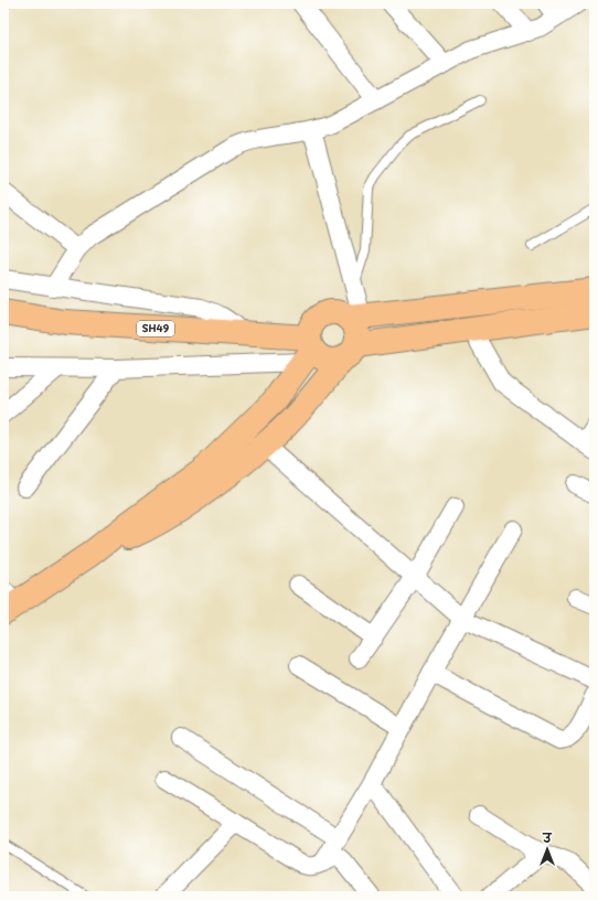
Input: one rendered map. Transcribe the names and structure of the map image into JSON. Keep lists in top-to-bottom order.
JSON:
{
  "streets": {
    "main road": ["SH49"]
  },
  "north": "top"
}
